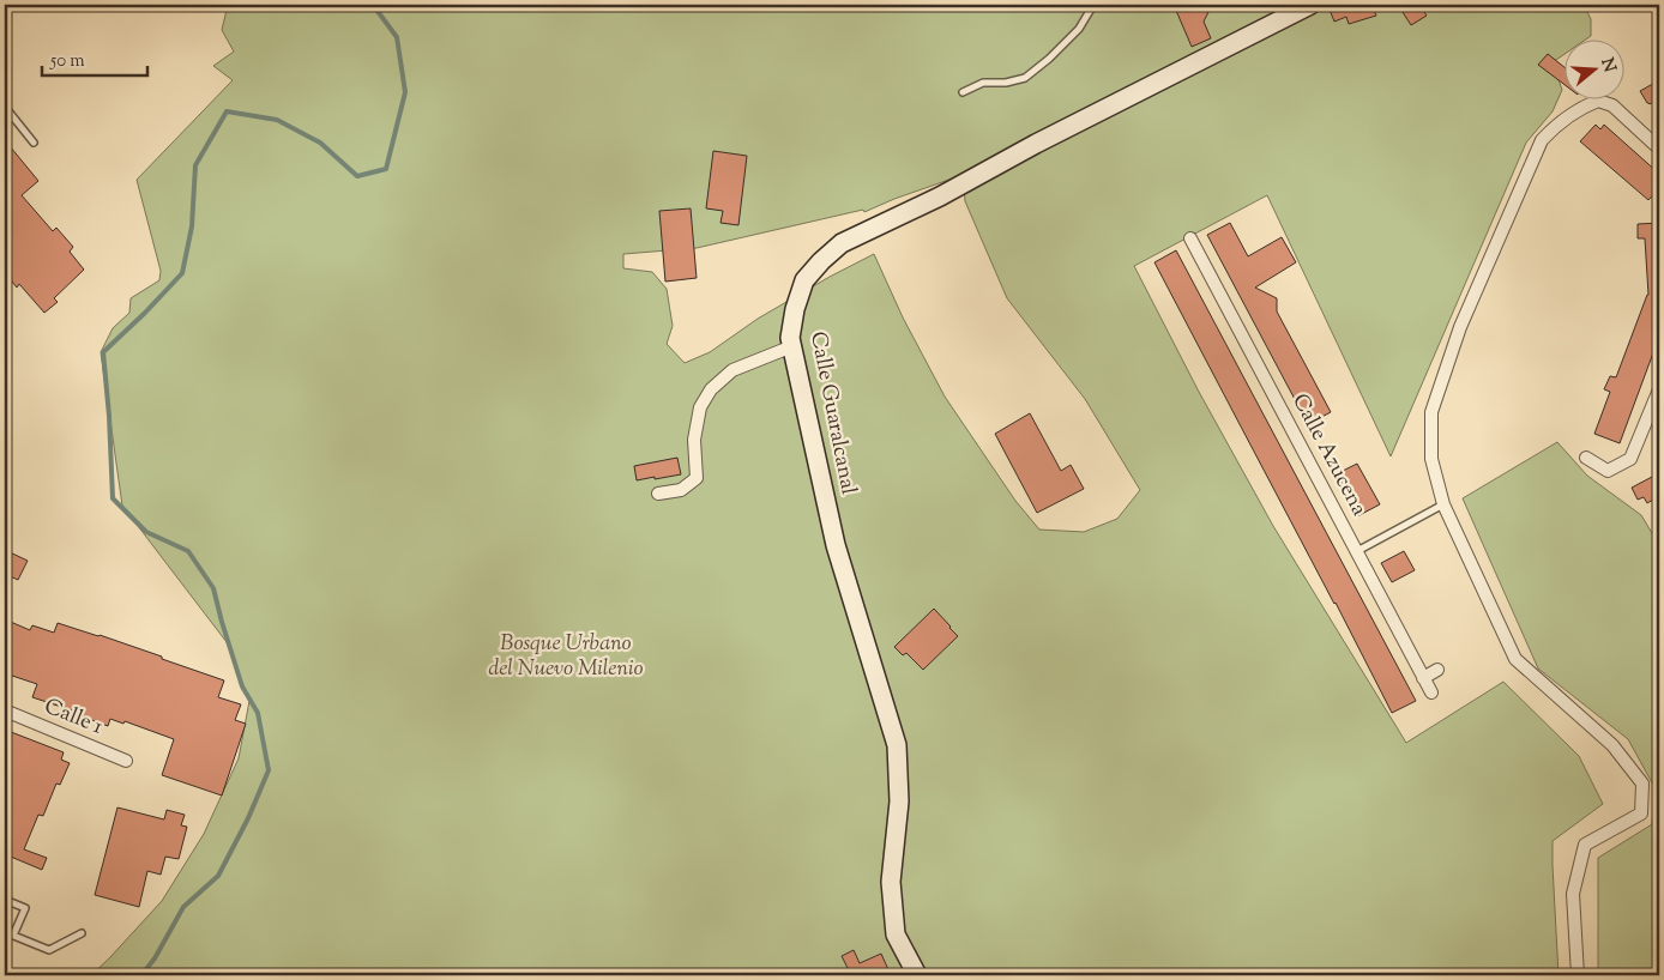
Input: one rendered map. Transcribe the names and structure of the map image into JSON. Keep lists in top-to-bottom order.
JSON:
{
  "streets": {
    "street": ["Calle Guaralcanal", "Calle Azucena", "Calle 1"]
  },
  "parks": ["Bosque Urbano del Nuevo Milenio"],
  "scale_bar": "50 m",
  "north": "right"
}
